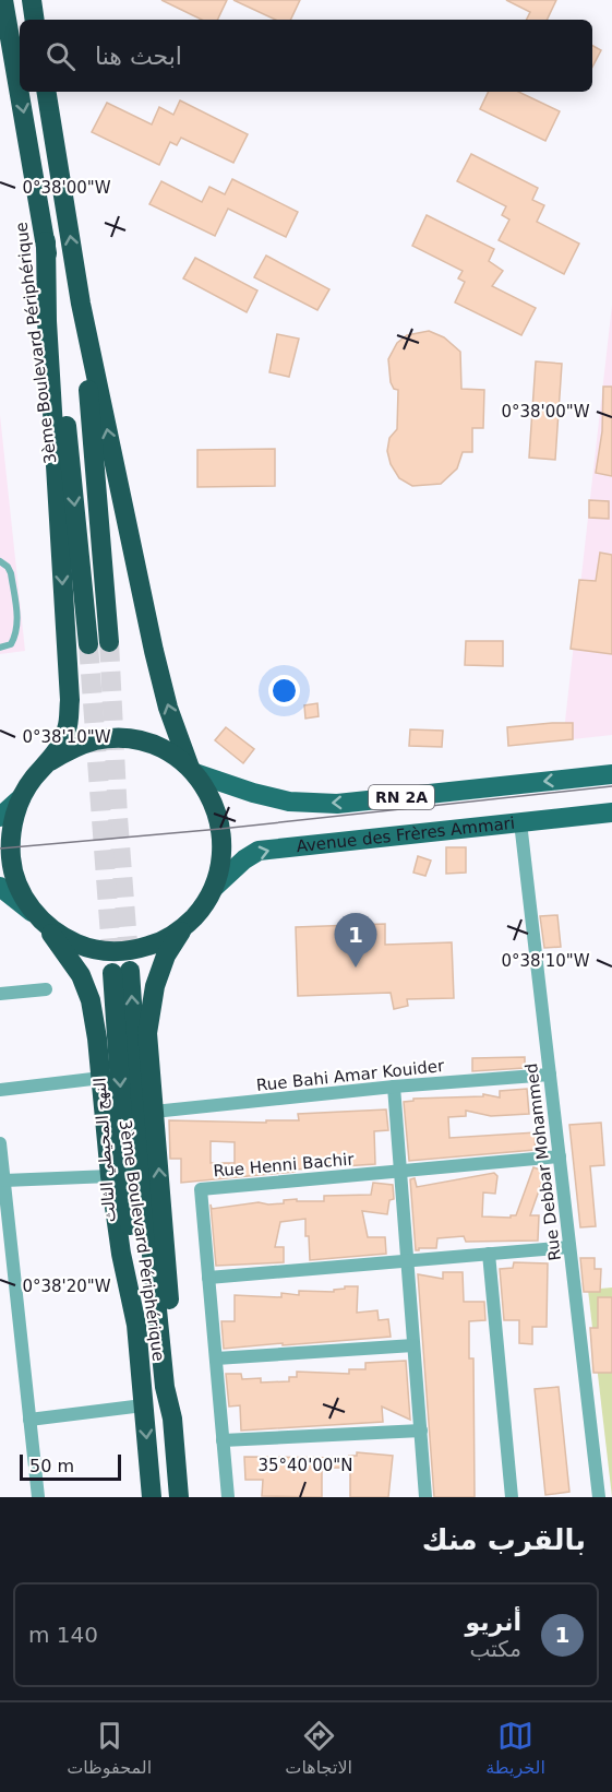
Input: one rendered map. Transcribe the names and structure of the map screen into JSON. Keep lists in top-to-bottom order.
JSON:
{
  "streets": {
    "highway": ["3ème Boulevard Périphérique", "النهج المحيطي الثالث"],
    "main road": ["RN 2A", "Avenue des Frères Ammari"],
    "street": ["Rue Bahi Amar Kouider", "Rue Debbar Mohammed", "Rue Henni Bachir"]
  },
  "crossings": [
    ["3ème Boulevard Périphérique", "RN 2A"],
    ["3ème Boulevard Périphérique", "Avenue des Frères Ammari"],
    ["3ème Boulevard Périphérique", "النهج المحيطي الثالث"],
    ["RN 2A", "Avenue des Frères Ammari"],
    ["Avenue des Frères Ammari", "Rue Debbar Mohammed"],
    ["Rue Bahi Amar Kouider", "Rue Debbar Mohammed"],
    ["Rue Debbar Mohammed", "Rue Henni Bachir"]
  ],
  "scale_bar": "50 m",
  "page": {
    "search": "ابحث هنا",
    "pins": "1",
    "scale": "50 m",
    "heading": "بالقرب منك",
    "list": [
      {
        "mark": "1",
        "name": "أنريو",
        "note": "مكتب",
        "value": "140 m"
      }
    ],
    "nav": ["الخريطة", "الاتجاهات", "المحفوظات"]
  },
  "coordinates": [
    "0°38'00\"W",
    "0°38'10\"W",
    "0°38'20\"W",
    "35°40'00\"N"
  ]
}
